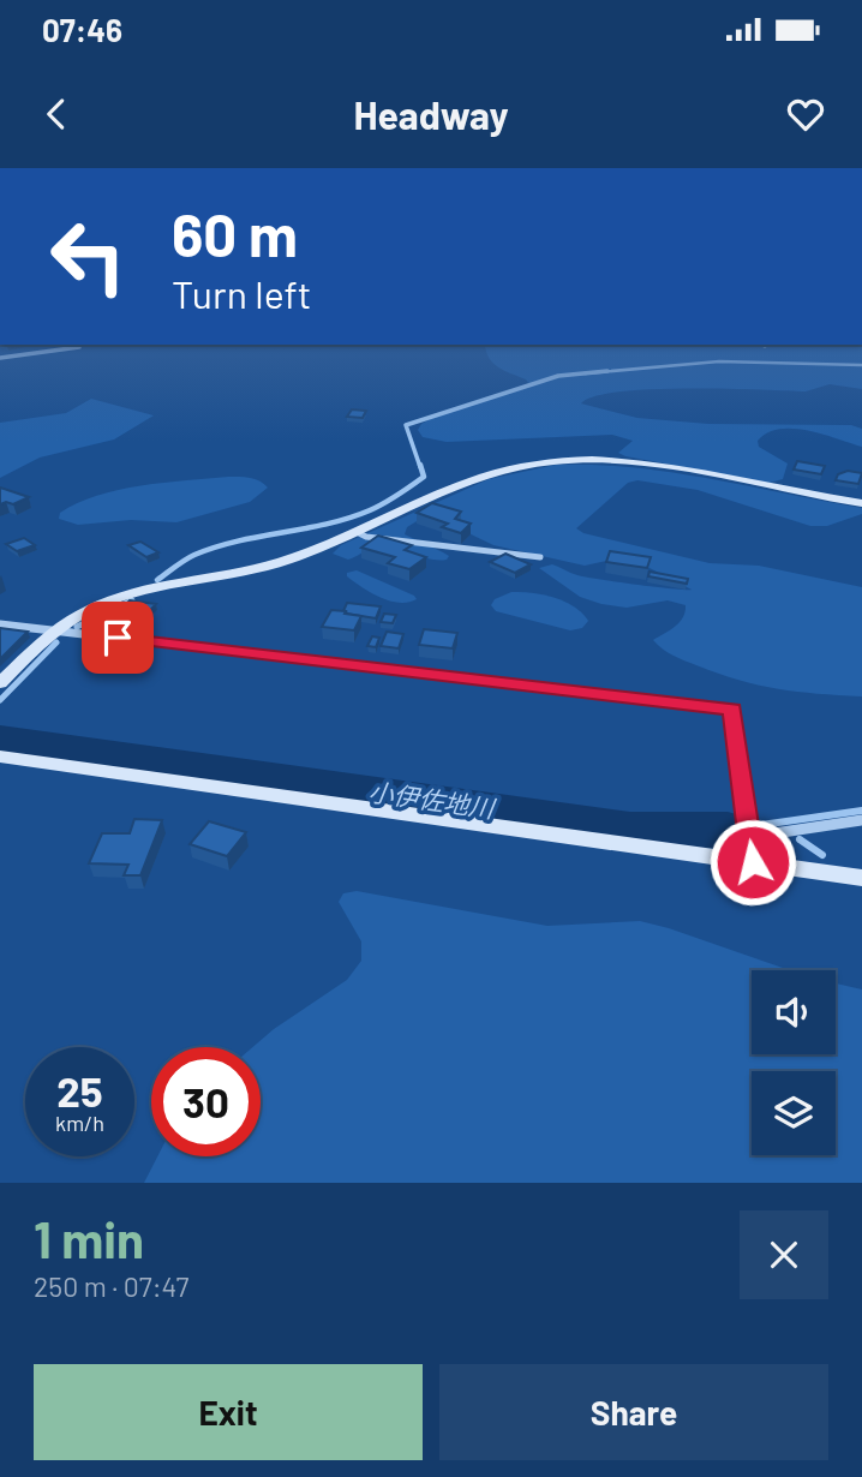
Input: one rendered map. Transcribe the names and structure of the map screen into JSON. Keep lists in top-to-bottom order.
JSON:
{
  "water": ["小伊佐地川"],
  "page": {
    "status": "07:46",
    "header": "Headway",
    "turn": ["60 m", "Turn left"],
    "speed": "25 km/h",
    "limit": "30",
    "heading": ["1 min", "250 m · 07:47"],
    "buttons": ["Exit", "Share"]
  }
}
